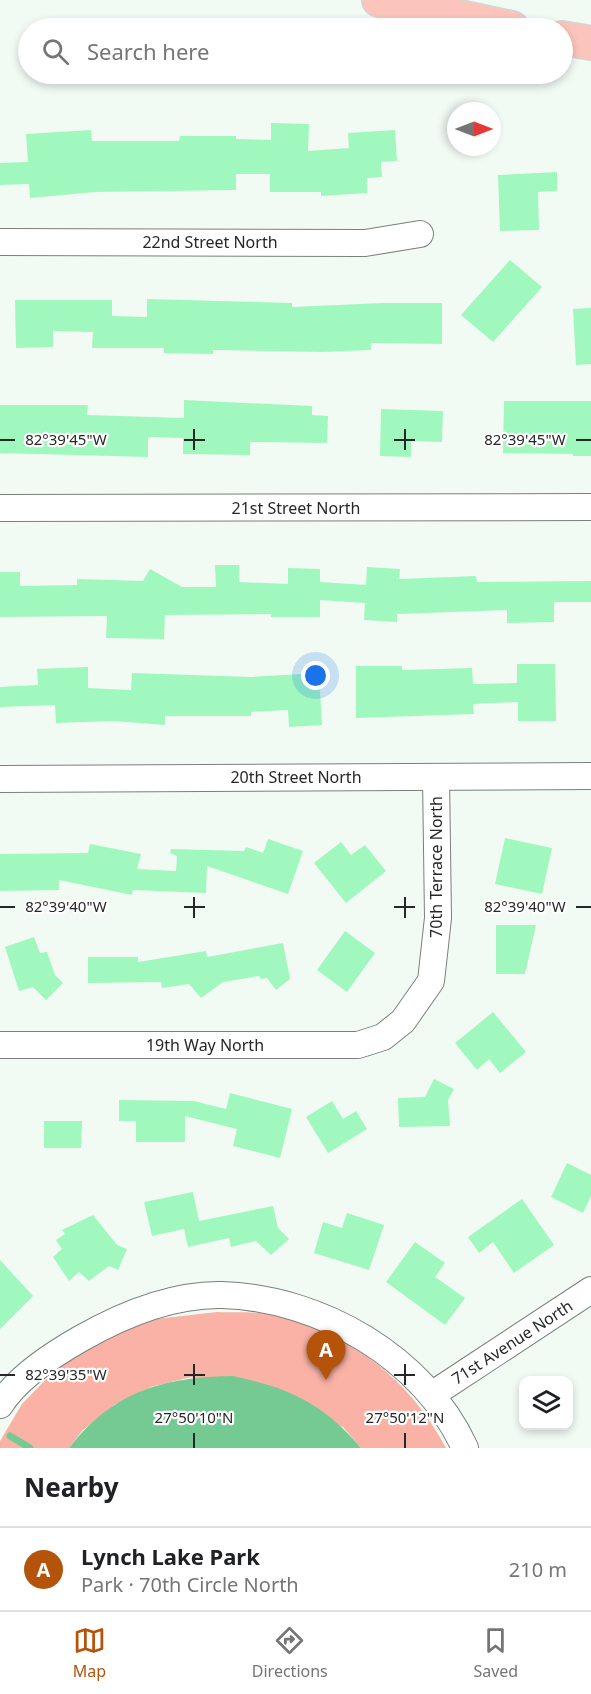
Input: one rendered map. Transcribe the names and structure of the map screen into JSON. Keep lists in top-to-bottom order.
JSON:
{
  "streets": {
    "street": [
      "22nd Street North",
      "21st Street North",
      "20th Street North",
      "70th Terrace North",
      "19th Way North",
      "71st Avenue North"
    ]
  },
  "crossings": [
    ["20th Street North", "70th Terrace North"],
    ["70th Terrace North", "19th Way North"]
  ],
  "north": "right",
  "page": {
    "search": "Search here",
    "pins": "A",
    "heading": "Nearby",
    "list": [
      {
        "mark": "A",
        "name": "Lynch Lake Park",
        "note": "Park · 70th Circle North",
        "value": "210 m"
      }
    ],
    "nav": ["Map", "Directions", "Saved"]
  },
  "coordinates": [
    "82°39'45\"W",
    "82°39'40\"W",
    "82°39'35\"W",
    "27°50'10\"N",
    "27°50'12\"N"
  ]
}
